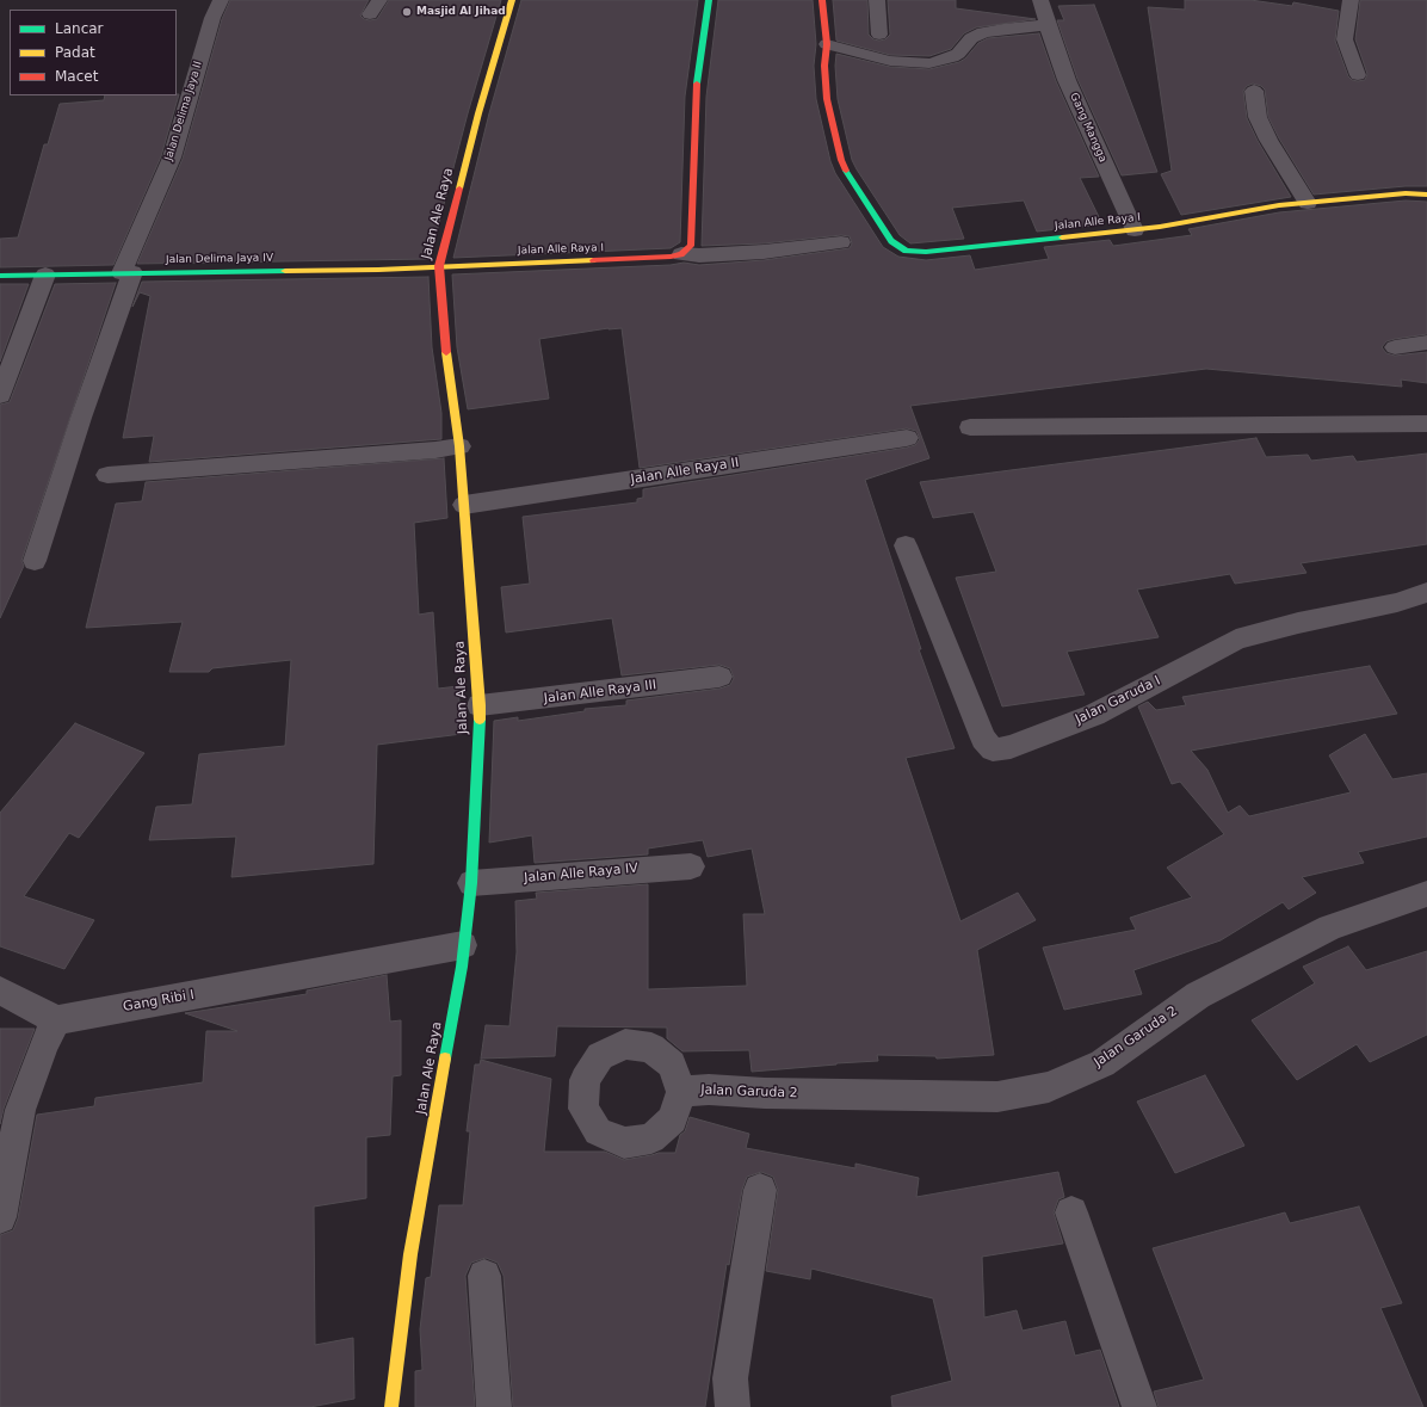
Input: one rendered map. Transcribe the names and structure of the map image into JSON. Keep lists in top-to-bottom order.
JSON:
{
  "streets": {
    "street": [
      "Jalan Delima Jaya II",
      "Gang Mangga",
      "Jalan Ale Raya",
      "Jalan Alle Raya I",
      "Jalan Delima Jaya IV",
      "Jalan Alle Raya II",
      "Jalan Alle Raya III",
      "Jalan Garuda I",
      "Jalan Alle Raya IV",
      "Gang Ribi I",
      "Jalan Garuda 2"
    ]
  },
  "crossings": [
    ["Jalan Delima Jaya II", "Jalan Delima Jaya IV"],
    ["Gang Mangga", "Jalan Alle Raya I"],
    ["Jalan Ale Raya", "Jalan Alle Raya I"],
    ["Jalan Ale Raya", "Jalan Delima Jaya IV"],
    ["Jalan Ale Raya", "Jalan Alle Raya II"],
    ["Jalan Ale Raya", "Jalan Alle Raya III"],
    ["Jalan Ale Raya", "Jalan Alle Raya IV"],
    ["Jalan Ale Raya", "Gang Ribi I"],
    ["Jalan Alle Raya I", "Jalan Delima Jaya IV"]
  ],
  "places": ["Masjid Al Jihad"],
  "legend": ["Lancar", "Padat", "Macet"]
}
